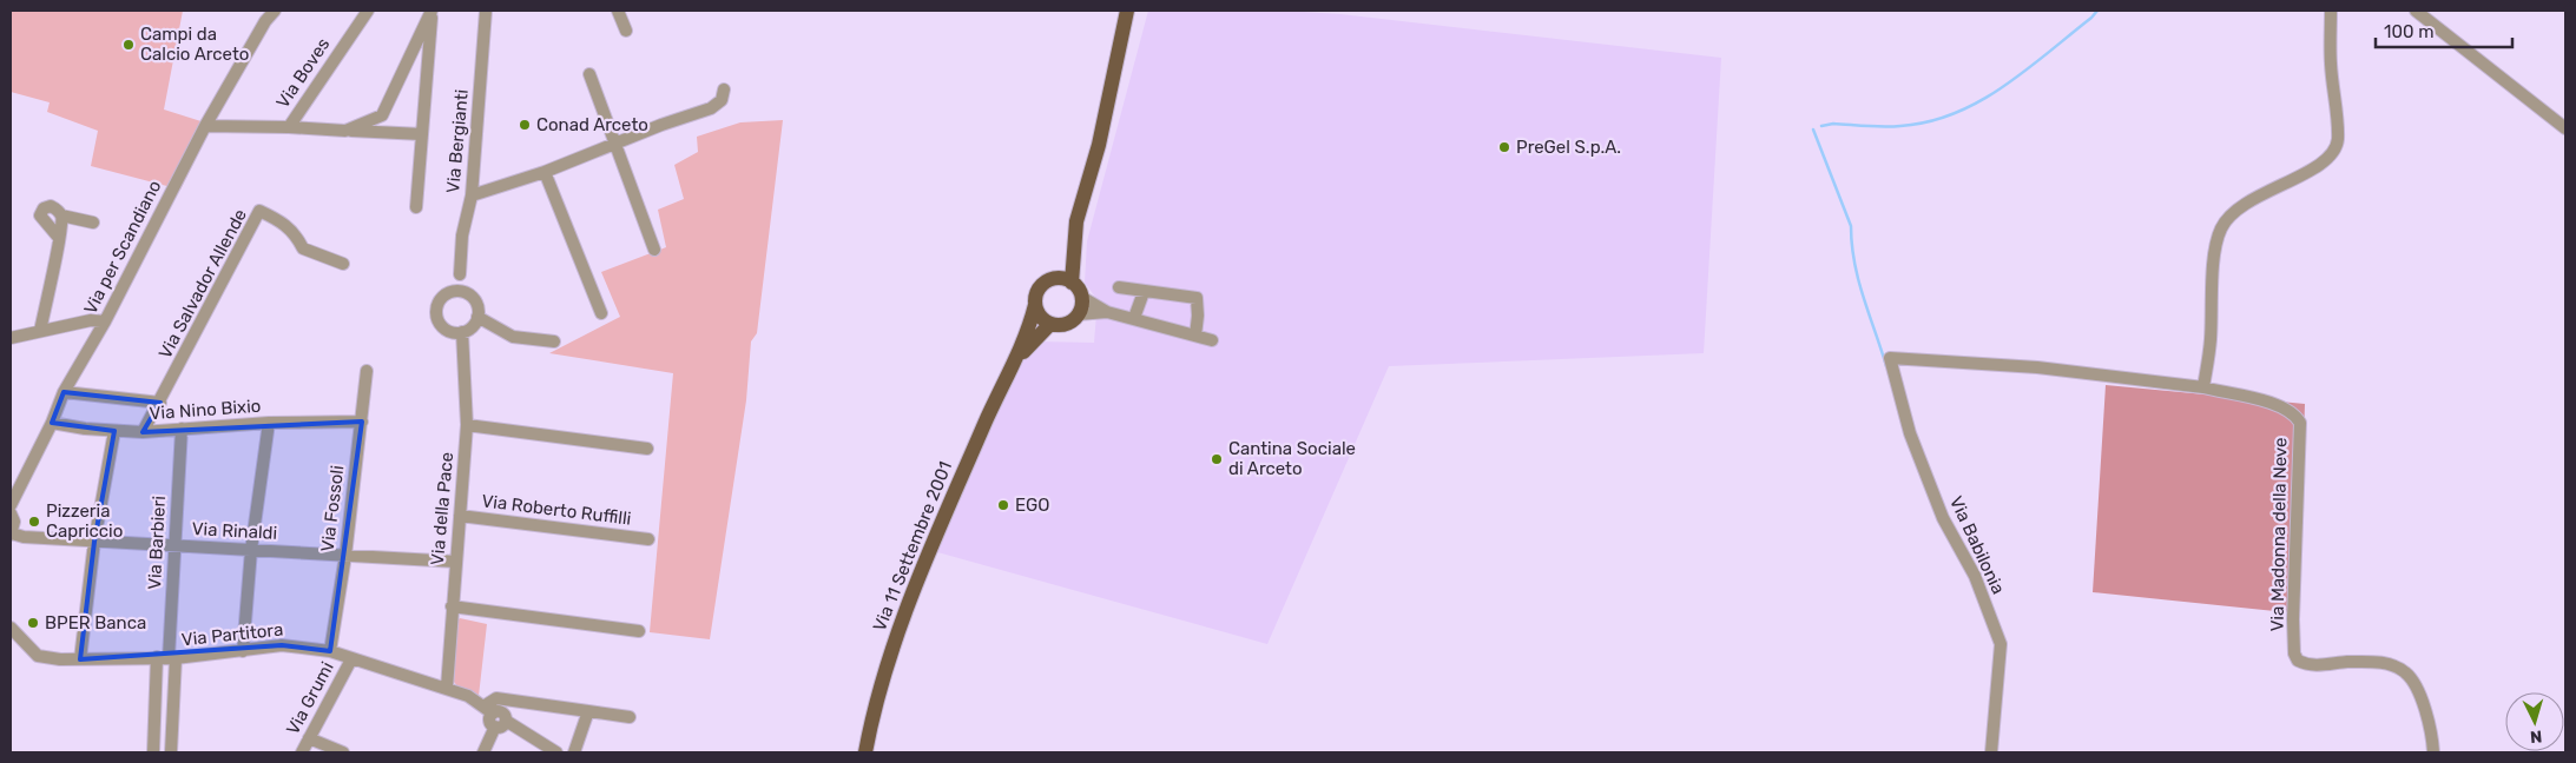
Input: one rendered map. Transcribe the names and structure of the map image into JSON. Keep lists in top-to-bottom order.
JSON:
{
  "streets": {
    "main road": ["Via 11 Settembre 2001"],
    "street": [
      "Via Boves",
      "Via Bergianti",
      "Via per Scandiano",
      "Via Salvador Allende",
      "Via Nino Bixio",
      "Via Fossoli",
      "Via della Pace",
      "Via Roberto Ruffilli",
      "Via Rinaldi",
      "Via Madonna della Neve",
      "Via Barbieri",
      "Via Babilonia",
      "Via Partitora",
      "Via Grumi"
    ]
  },
  "crossings": [
    ["Via Bergianti", "Via della Pace"],
    ["Via per Scandiano", "Via Nino Bixio"],
    ["Via Salvador Allende", "Via Nino Bixio"],
    ["Via Nino Bixio", "Via Fossoli"],
    ["Via Nino Bixio", "Via Barbieri"],
    ["Via Fossoli", "Via Rinaldi"],
    ["Via Fossoli", "Via Partitora"],
    ["Via della Pace", "Via Roberto Ruffilli"],
    ["Via della Pace", "Via Rinaldi"],
    ["Via della Pace", "Via Partitora"],
    ["Via Rinaldi", "Via Barbieri"],
    ["Via Madonna della Neve", "Via Babilonia"],
    ["Via Barbieri", "Via Partitora"],
    ["Via Partitora", "Via Grumi"]
  ],
  "places": [
    "Campi da Calcio Arceto",
    "Conad Arceto",
    "PreGel S.p.A.",
    "Cantina Sociale di Arceto",
    "EGO",
    "Pizzeria Capriccio",
    "BPER Banca"
  ],
  "scale_bar": "100 m",
  "north": "bottom"
}
